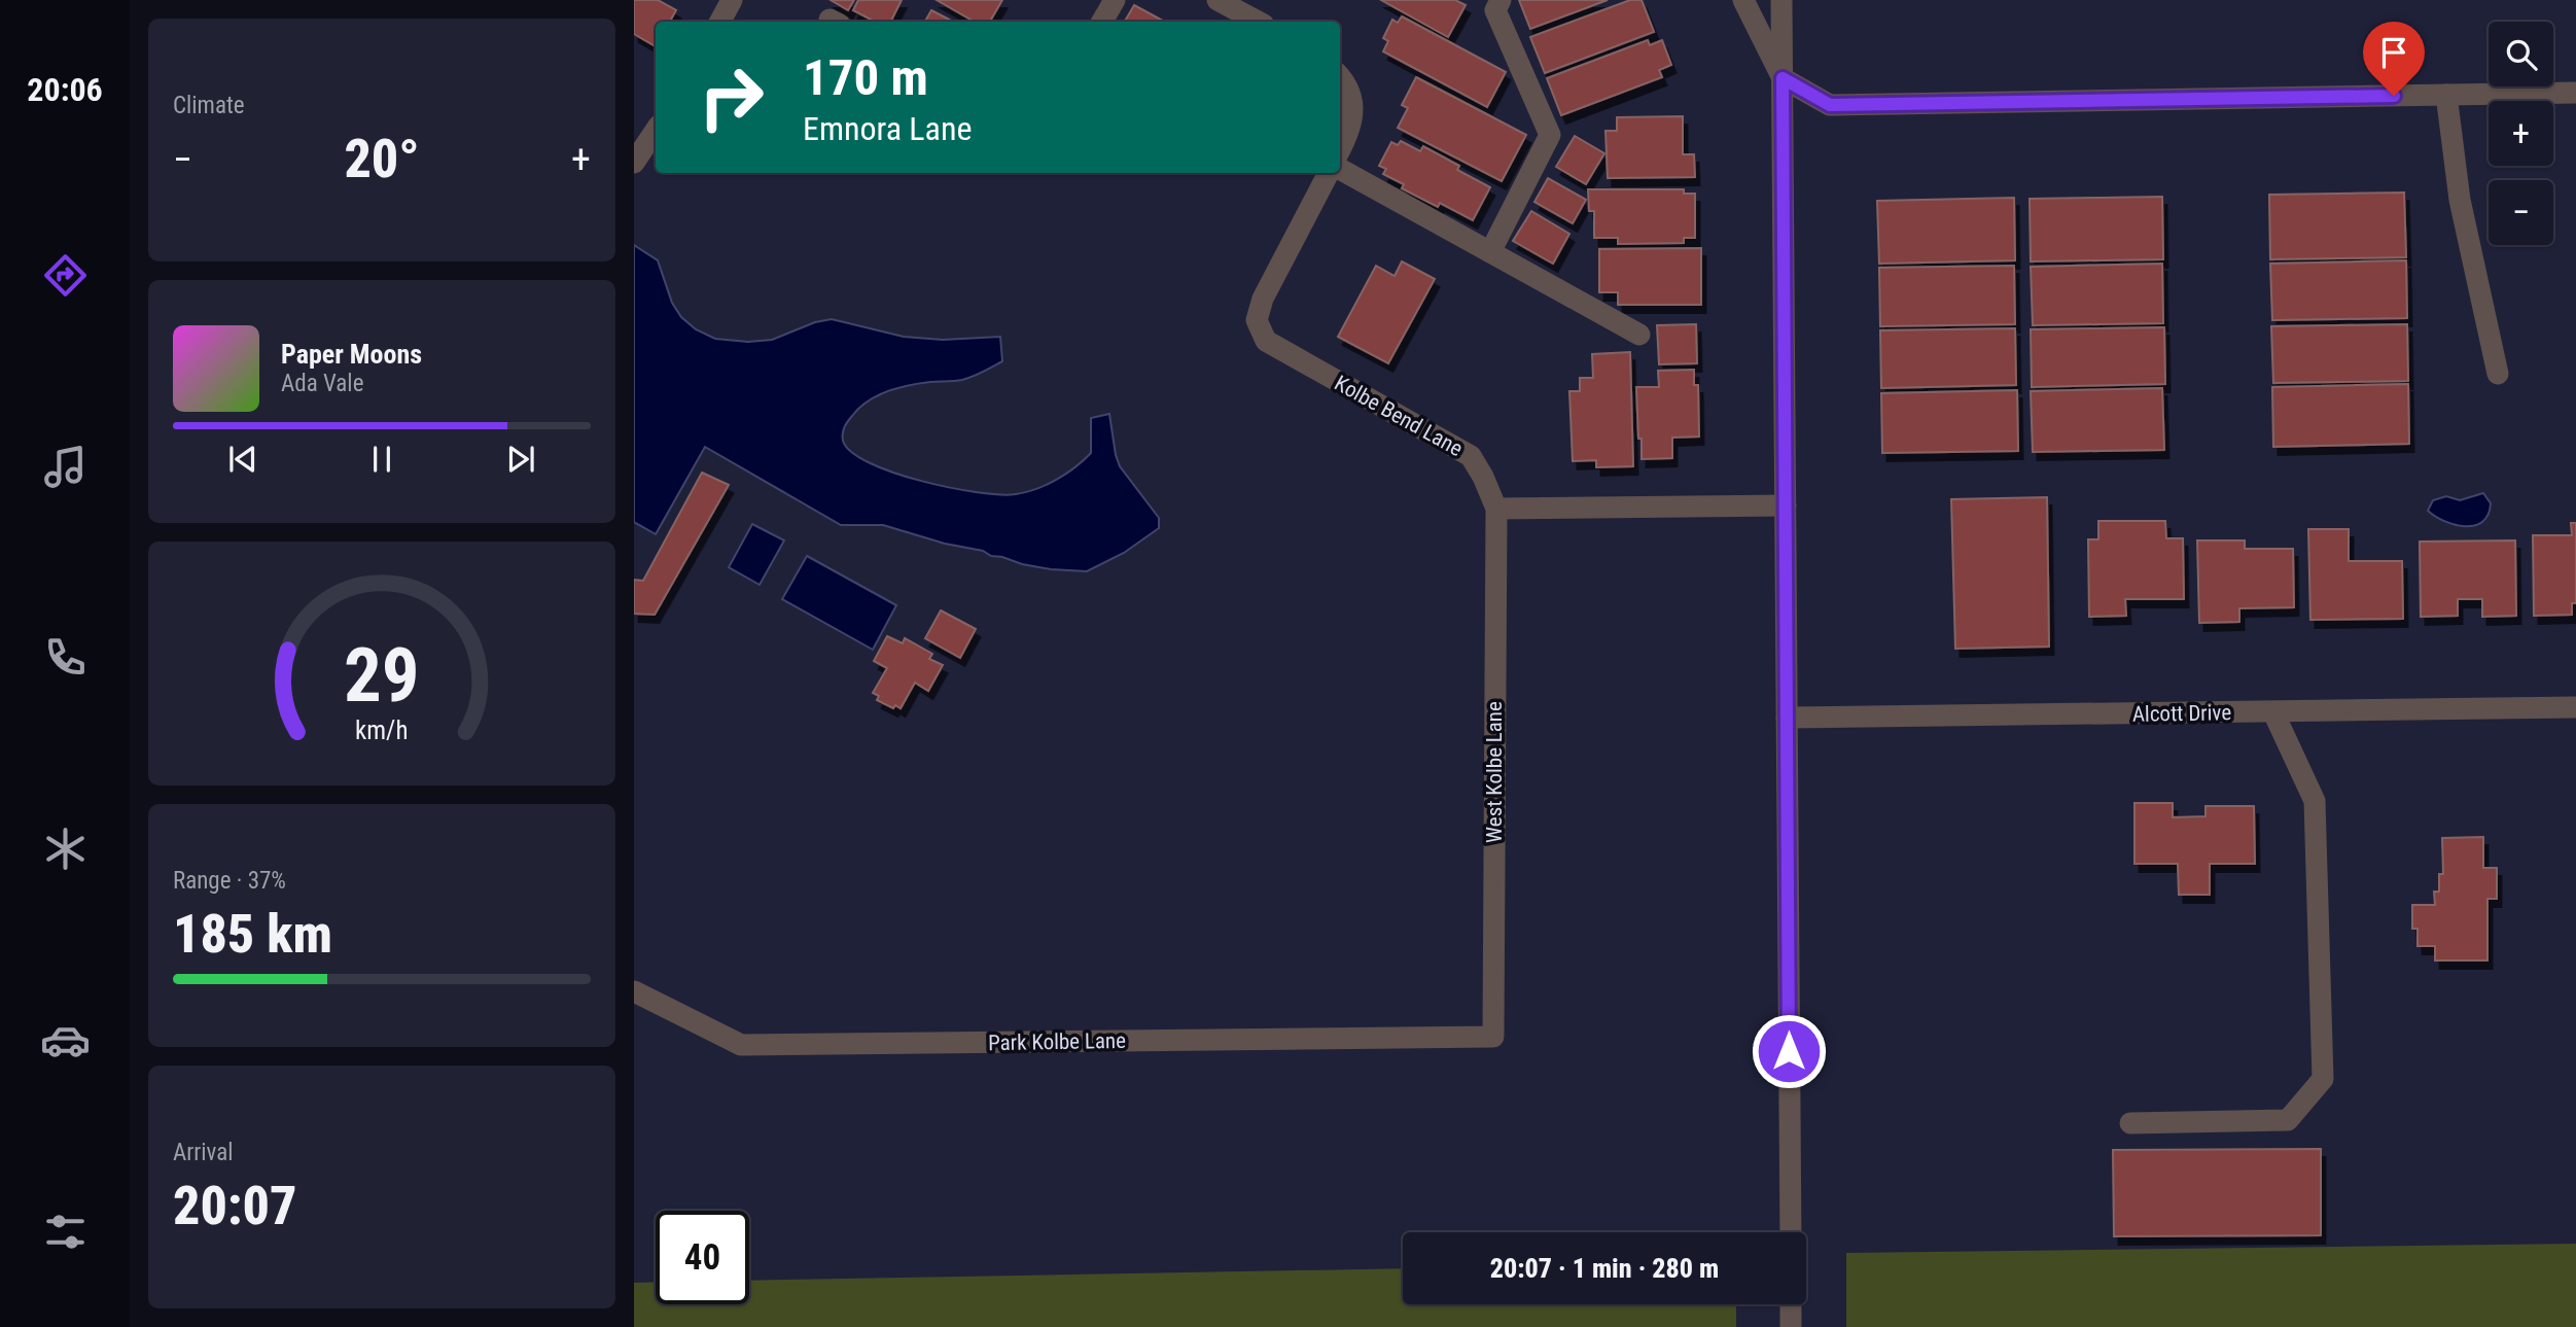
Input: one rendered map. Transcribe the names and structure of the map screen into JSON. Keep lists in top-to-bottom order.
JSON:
{
  "streets": {
    "street": [
      "Kolbe Bend Lane",
      "Alcott Drive",
      "West Kolbe Lane",
      "Park Kolbe Lane"
    ]
  },
  "crossings": [
    ["Kolbe Bend Lane", "West Kolbe Lane"],
    ["West Kolbe Lane", "Park Kolbe Lane"]
  ],
  "page": {
    "tabs": "20:06",
    "tile": [
      "Climate",
      ["Range · 37%", "185 km"],
      ["Arrival", "20:07"]
    ],
    "map_buttons": ["+", "−"],
    "turn": ["170 m", "Emnora Lane"],
    "heat": ["−", "20°", "+"],
    "song": ["Paper Moons", "Ada Vale"],
    "limit": "40",
    "trip": "20:07 · 1 min · 280 m",
    "gauge": ["29", "km/h"]
  }
}
